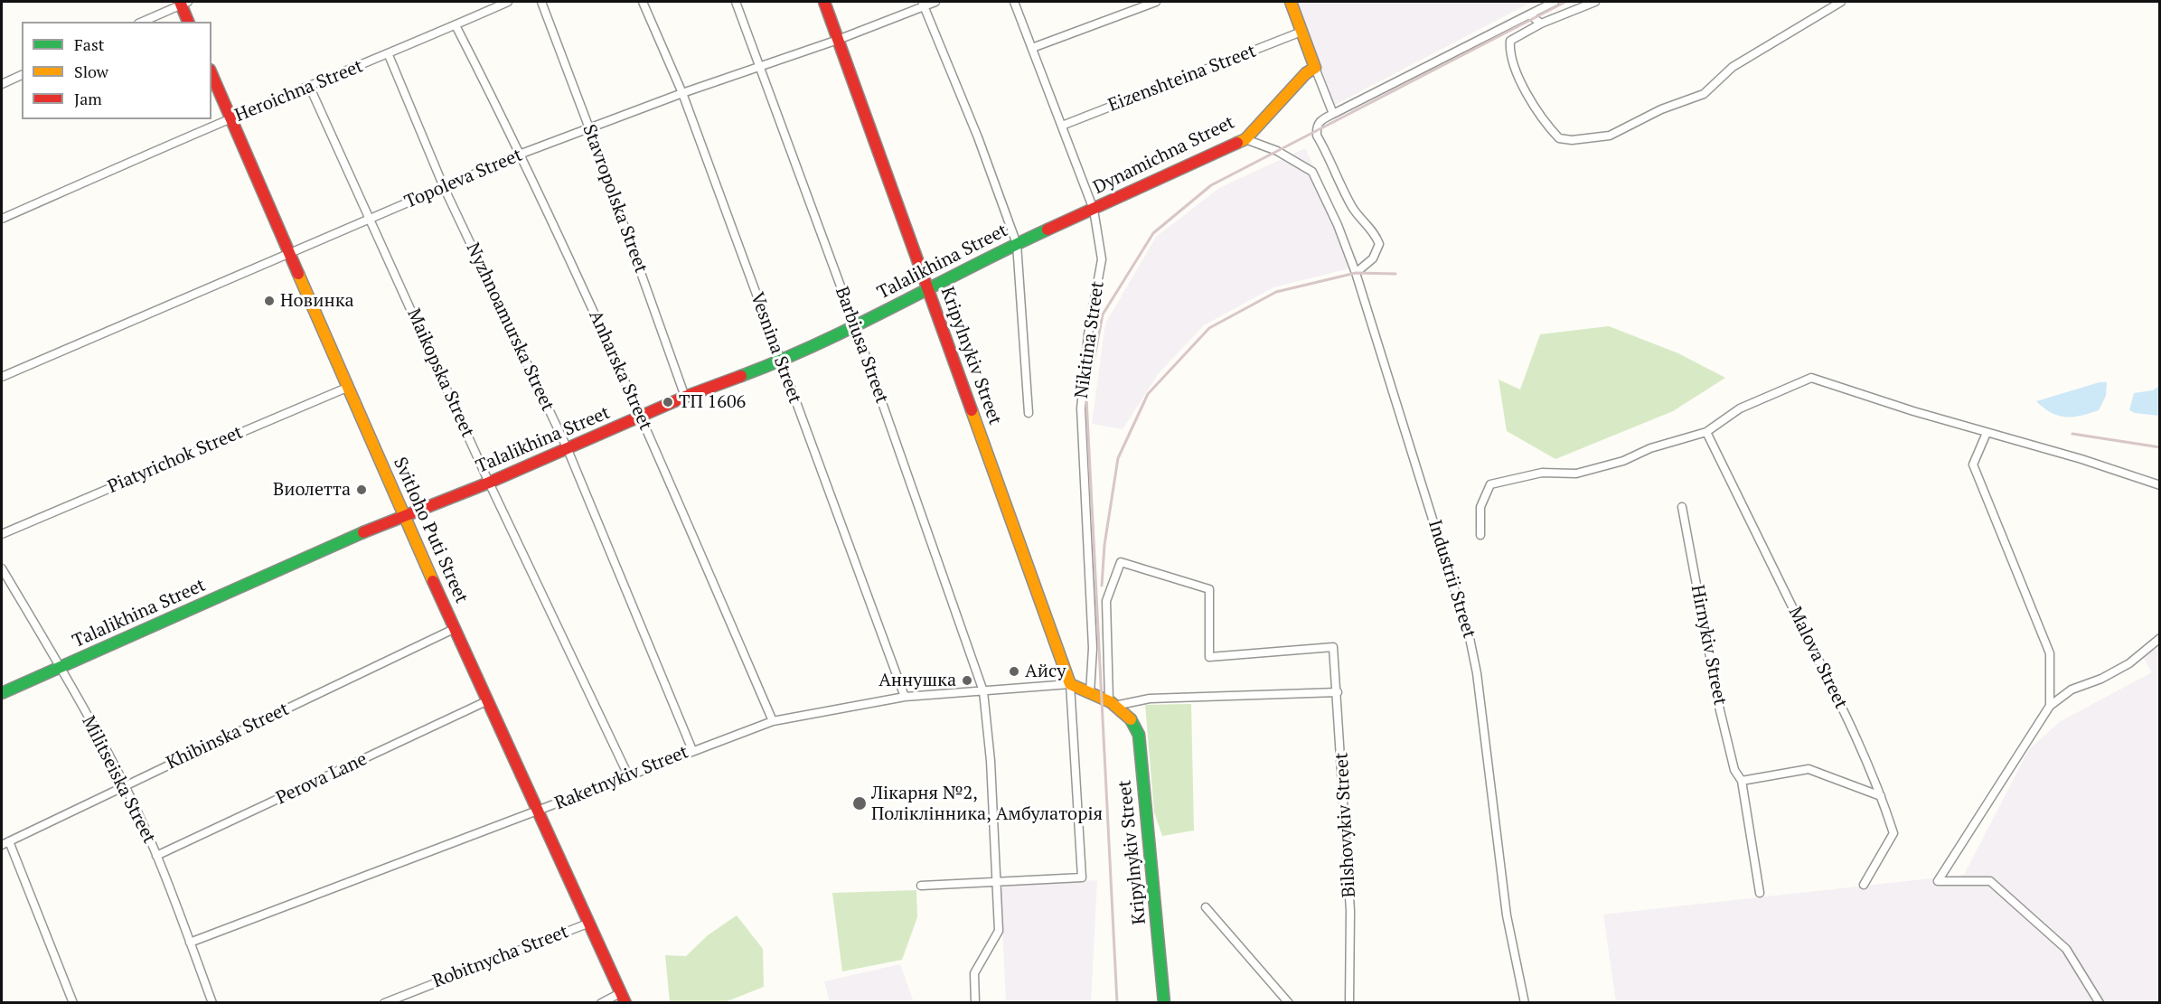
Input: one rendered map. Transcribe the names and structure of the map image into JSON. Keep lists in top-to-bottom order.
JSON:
{
  "streets": {
    "street": [
      "Eizenshteina Street",
      "Heroichna Street",
      "Dynamichna Street",
      "Topoleva Street",
      "Stavropolska Street",
      "Talalikhina Street",
      "Nyzhnoamurska Street",
      "Nikitina Street",
      "Barbiusa Street",
      "Vesnina Street",
      "Kripylnykiv Street",
      "Anharska Street",
      "Maikopska Street",
      "Piatyrichok Street",
      "Svitloho Puti Street",
      "Industrii Street",
      "Hirnykiv Street",
      "Malova Street",
      "Khibinska Street",
      "Raketnykiv Street",
      "Perova Lane",
      "Militseiska Street",
      "Bilshovykiv Street",
      "Robitnycha Street"
    ]
  },
  "crossings": [
    ["Eizenshteina Street", "Nikitina Street"],
    ["Heroichna Street", "Nyzhnoamurska Street"],
    ["Heroichna Street", "Anharska Street"],
    ["Heroichna Street", "Maikopska Street"],
    ["Heroichna Street", "Svitloho Puti Street"],
    ["Dynamichna Street", "Talalikhina Street"],
    ["Dynamichna Street", "Nikitina Street"],
    ["Dynamichna Street", "Industrii Street"],
    ["Topoleva Street", "Stavropolska Street"],
    ["Topoleva Street", "Nyzhnoamurska Street"],
    ["Topoleva Street", "Barbiusa Street"],
    ["Topoleva Street", "Vesnina Street"],
    ["Topoleva Street", "Kripylnykiv Street"],
    ["Topoleva Street", "Anharska Street"],
    ["Topoleva Street", "Maikopska Street"],
    ["Topoleva Street", "Svitloho Puti Street"],
    ["Stavropolska Street", "Talalikhina Street"],
    ["Talalikhina Street", "Nyzhnoamurska Street"],
    ["Talalikhina Street", "Nikitina Street"],
    ["Talalikhina Street", "Barbiusa Street"],
    ["Talalikhina Street", "Vesnina Street"],
    ["Talalikhina Street", "Kripylnykiv Street"],
    ["Talalikhina Street", "Anharska Street"],
    ["Talalikhina Street", "Maikopska Street"],
    ["Talalikhina Street", "Svitloho Puti Street"],
    ["Talalikhina Street", "Militseiska Street"],
    ["Nyzhnoamurska Street", "Raketnykiv Street"],
    ["Barbiusa Street", "Raketnykiv Street"],
    ["Vesnina Street", "Raketnykiv Street"],
    ["Kripylnykiv Street", "Raketnykiv Street"],
    ["Kripylnykiv Street", "Bilshovykiv Street"],
    ["Anharska Street", "Raketnykiv Street"],
    ["Maikopska Street", "Raketnykiv Street"],
    ["Piatyrichok Street", "Svitloho Puti Street"],
    ["Svitloho Puti Street", "Khibinska Street"],
    ["Svitloho Puti Street", "Raketnykiv Street"],
    ["Svitloho Puti Street", "Perova Lane"],
    ["Svitloho Puti Street", "Robitnycha Street"],
    ["Khibinska Street", "Militseiska Street"],
    ["Raketnykiv Street", "Militseiska Street"],
    ["Perova Lane", "Militseiska Street"]
  ],
  "places": [
    "Новинка",
    "ТП 1606",
    "Виолетта",
    "Айсу",
    "Аннушка",
    "Лікарня №2, Поліклінника, Амбулаторія"
  ],
  "legend": ["Fast", "Slow", "Jam"]
}
